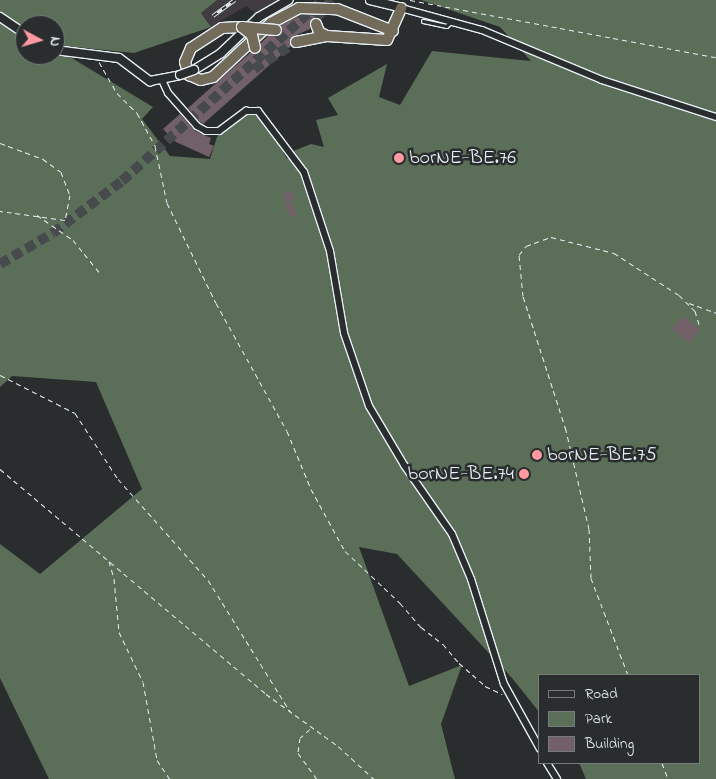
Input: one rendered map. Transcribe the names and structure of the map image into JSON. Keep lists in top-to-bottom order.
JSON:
{
  "places": ["borNE-BE.76", "borNE-BE.75", "borNE-BE.74"],
  "legend": ["Road", "Park", "Building"],
  "north": "right"
}
